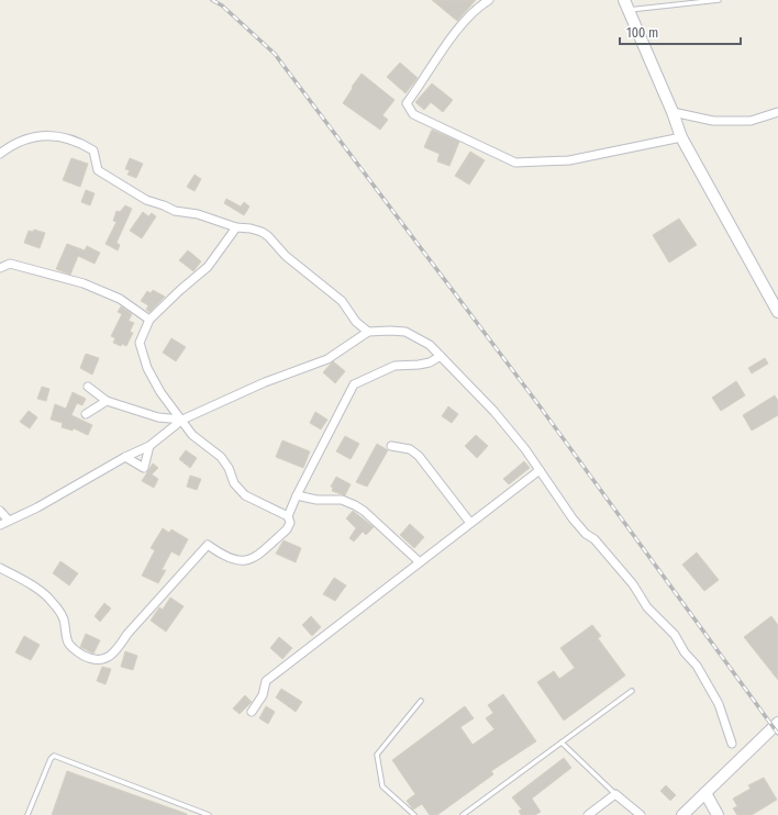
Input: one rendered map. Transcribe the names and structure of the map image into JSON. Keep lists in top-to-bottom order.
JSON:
{
  "scale_bar": "100 m"
}
